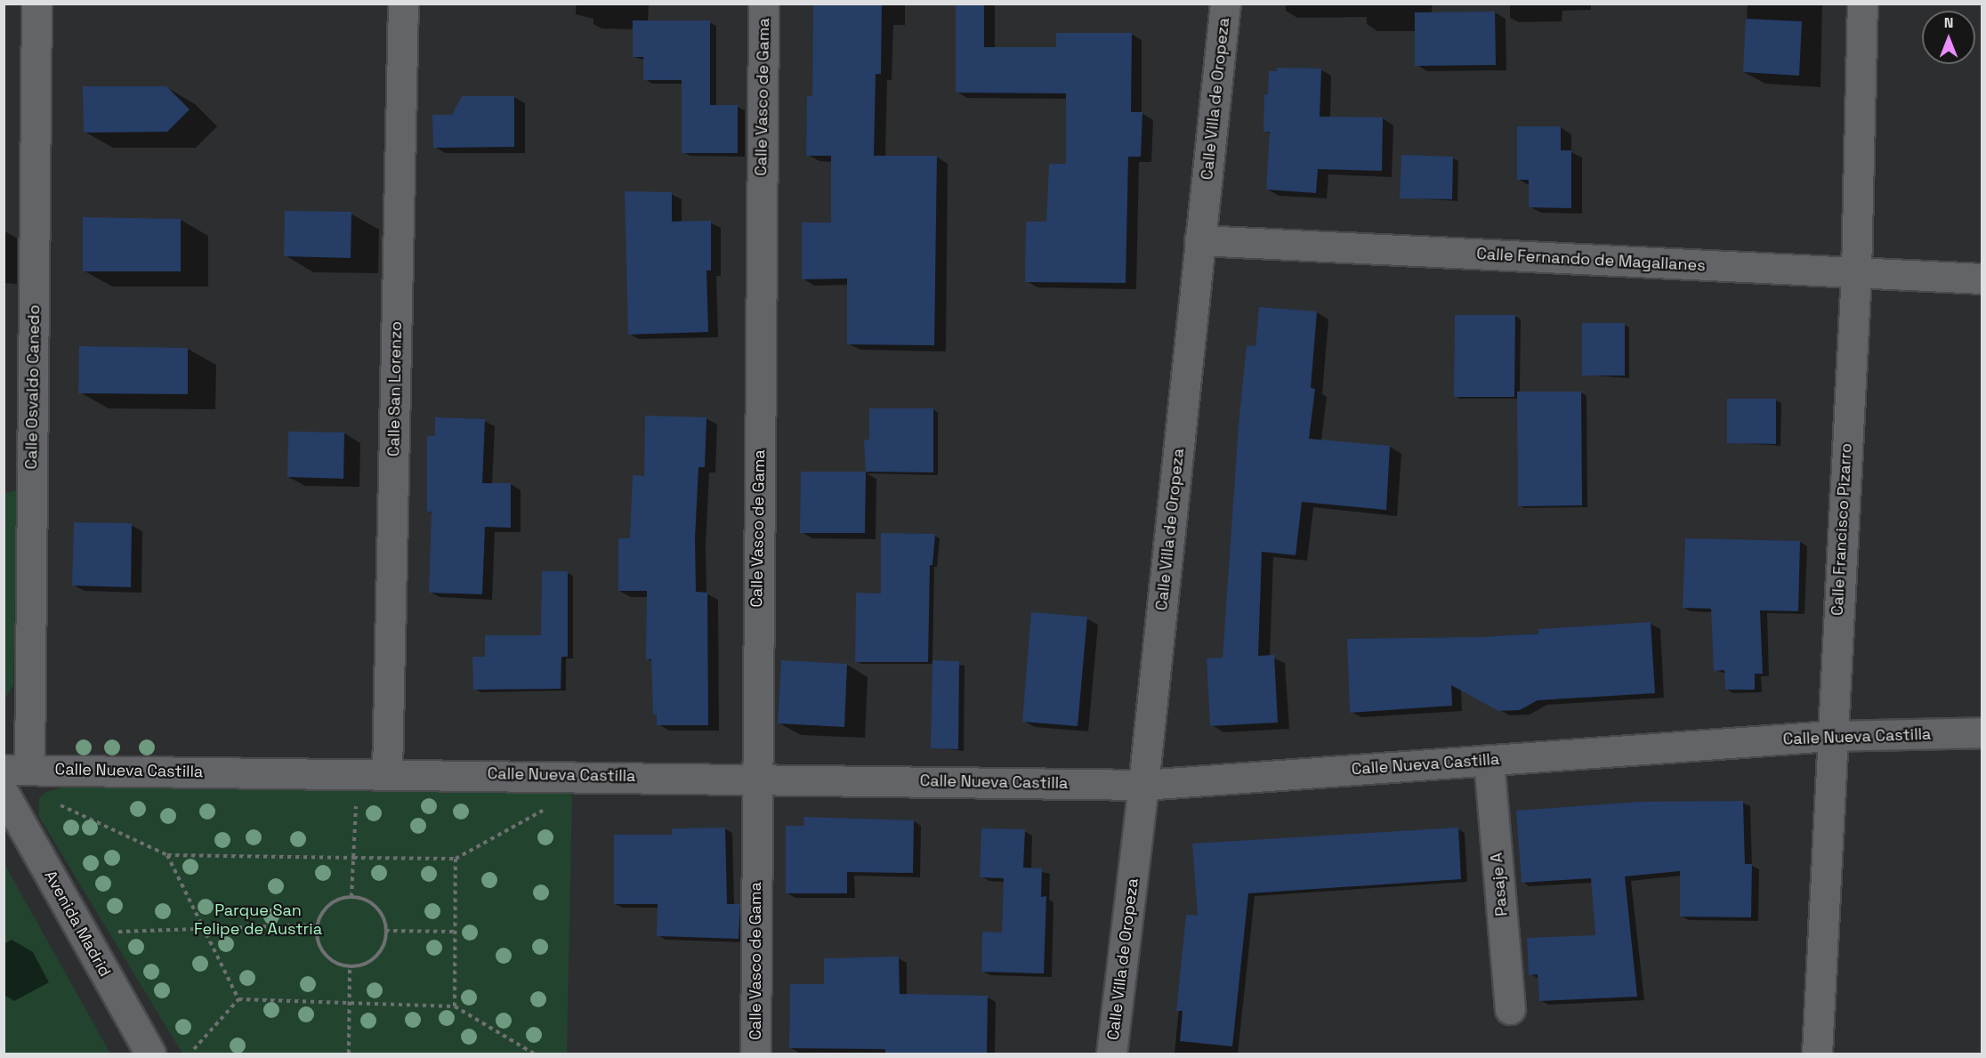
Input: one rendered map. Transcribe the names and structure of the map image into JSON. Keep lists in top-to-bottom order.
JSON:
{
  "streets": {
    "street": [
      "Calle Vasco de Gama",
      "Calle Villa de Oropeza",
      "Calle Fernando de Magallanes",
      "Calle Osvaldo Canedo",
      "Calle San Lorenzo",
      "Calle Francisco Pizarro",
      "Calle Nueva Castilla",
      "Pasaje A",
      "Avenida Madrid"
    ]
  },
  "crossings": [
    ["Calle Vasco de Gama", "Calle Nueva Castilla"],
    ["Calle Villa de Oropeza", "Calle Fernando de Magallanes"],
    ["Calle Villa de Oropeza", "Calle Nueva Castilla"],
    ["Calle Fernando de Magallanes", "Calle Francisco Pizarro"],
    ["Calle Osvaldo Canedo", "Calle Nueva Castilla"],
    ["Calle San Lorenzo", "Calle Nueva Castilla"],
    ["Calle Francisco Pizarro", "Calle Nueva Castilla"],
    ["Calle Nueva Castilla", "Pasaje A"]
  ],
  "parks": ["Parque San Felipe de Austria"],
  "north": "top"
}
